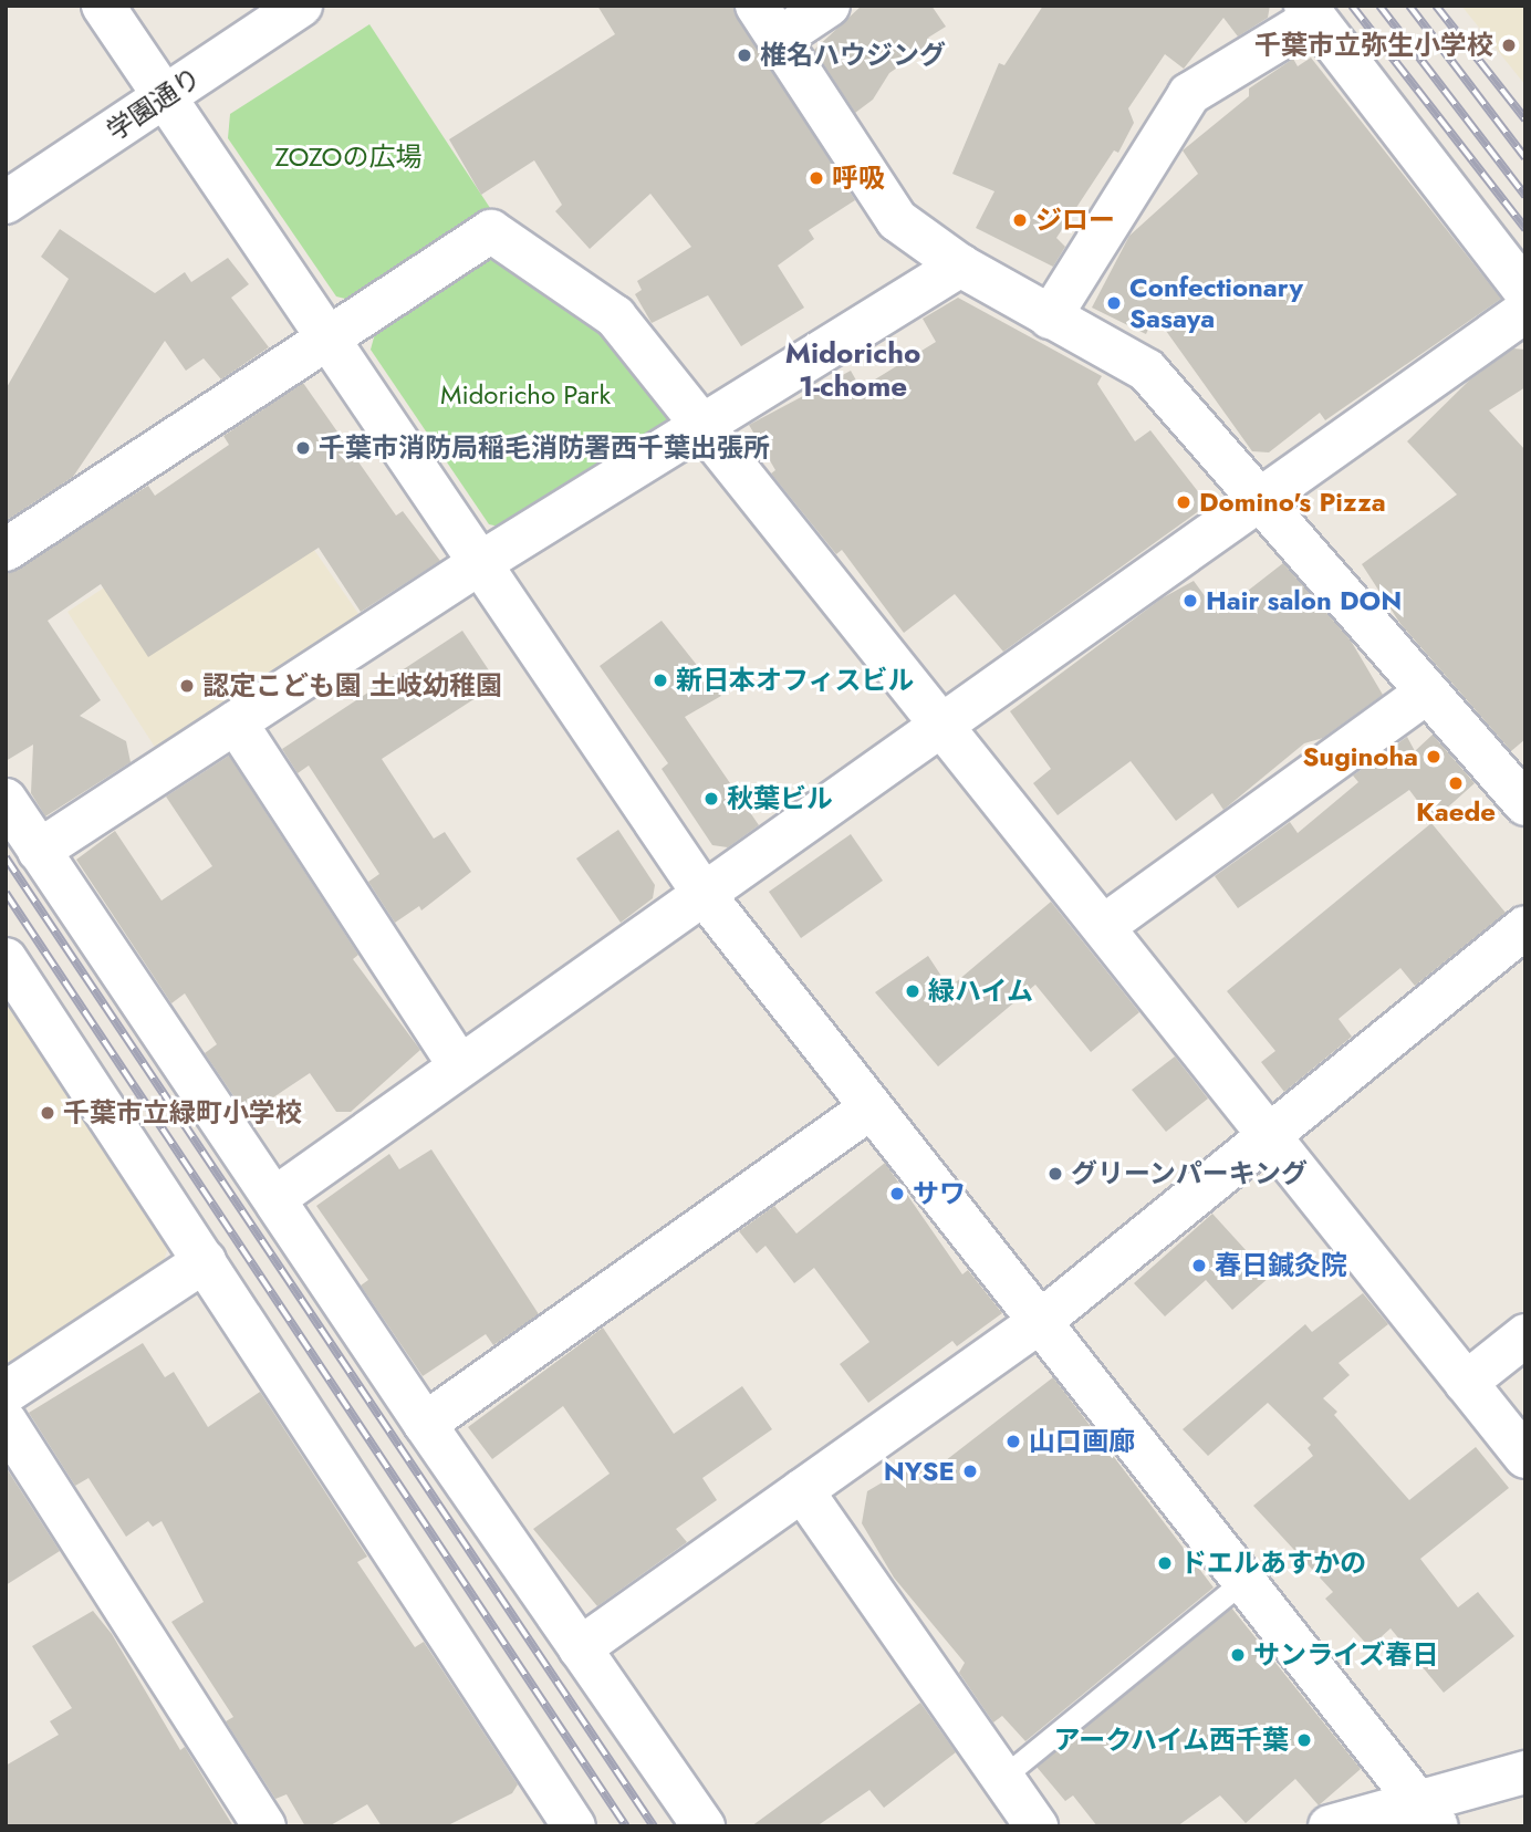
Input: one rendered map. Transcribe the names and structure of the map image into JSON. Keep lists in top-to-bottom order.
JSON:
{
  "streets": {
    "street": ["学園通り"]
  },
  "districts": ["Midoricho 1-chome"],
  "parks": ["ZOZOの広場", "Midoricho Park"],
  "places": [
    "千葉市立弥生小学校",
    "椎名ハウジング",
    "呼吸",
    "ジロー",
    "Confectionary Sasaya",
    "千葉市消防局稲毛消防署西千葉出張所",
    "Domino's Pizza",
    "Hair salon DON",
    "新日本オフィスビル",
    "認定こども園 土岐幼稚園",
    "Suginoha",
    "Kaede",
    "秋葉ビル",
    "緑ハイム",
    "千葉市立緑町小学校",
    "グリーンパーキング",
    "サワ",
    "春日鍼灸院",
    "山口画廊",
    "NYSE",
    "ドエルあすかの",
    "サンライズ春日",
    "アークハイム西千葉"
  ]
}
